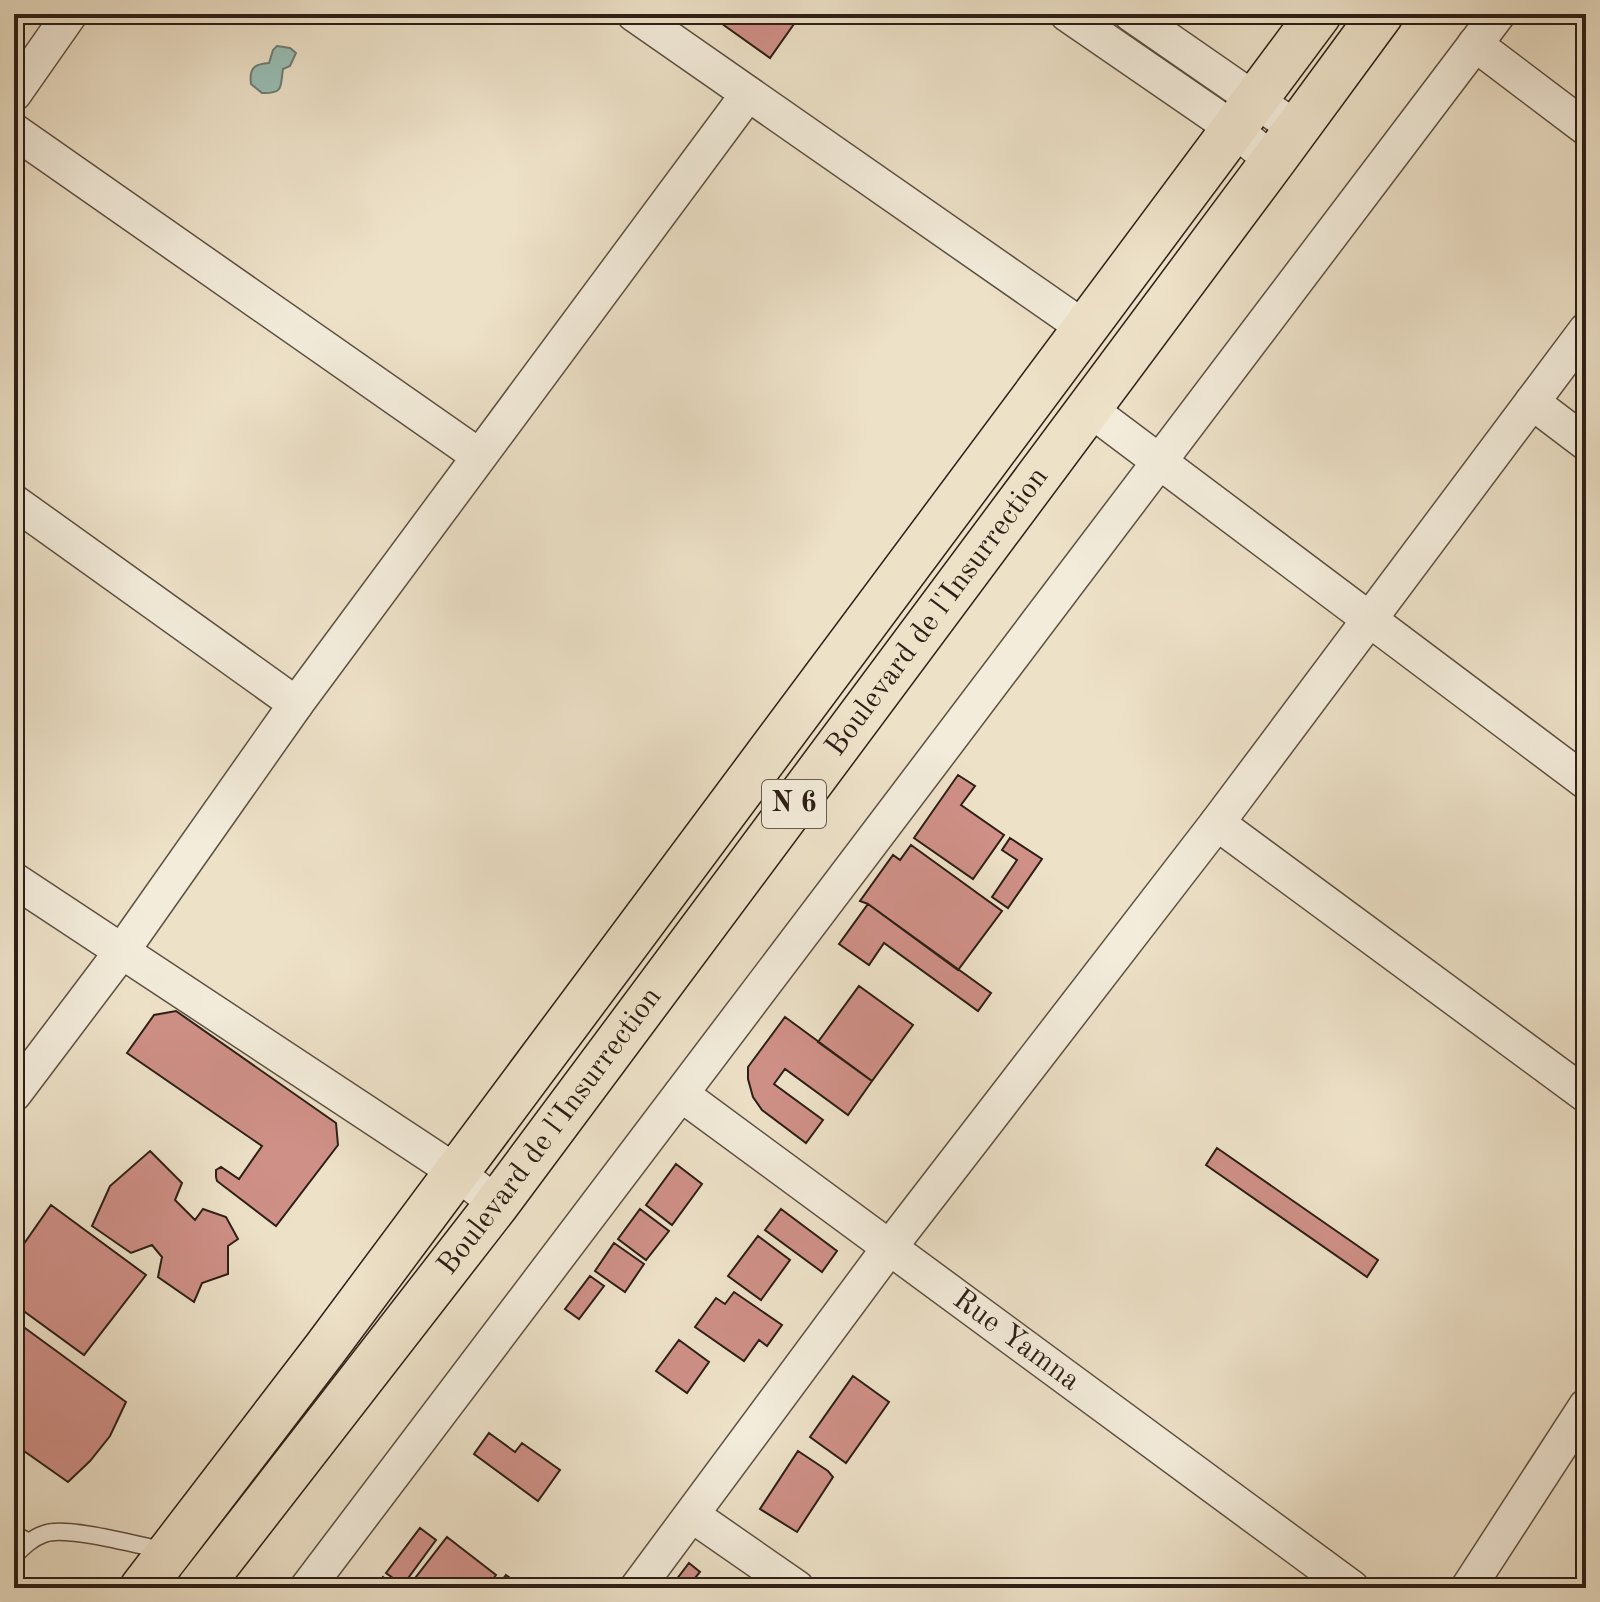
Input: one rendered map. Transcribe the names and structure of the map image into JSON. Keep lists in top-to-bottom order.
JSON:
{
  "streets": {
    "main road": ["Boulevard de l'Insurrection", "N 6"],
    "street": ["Rue Yamna"]
  }
}
